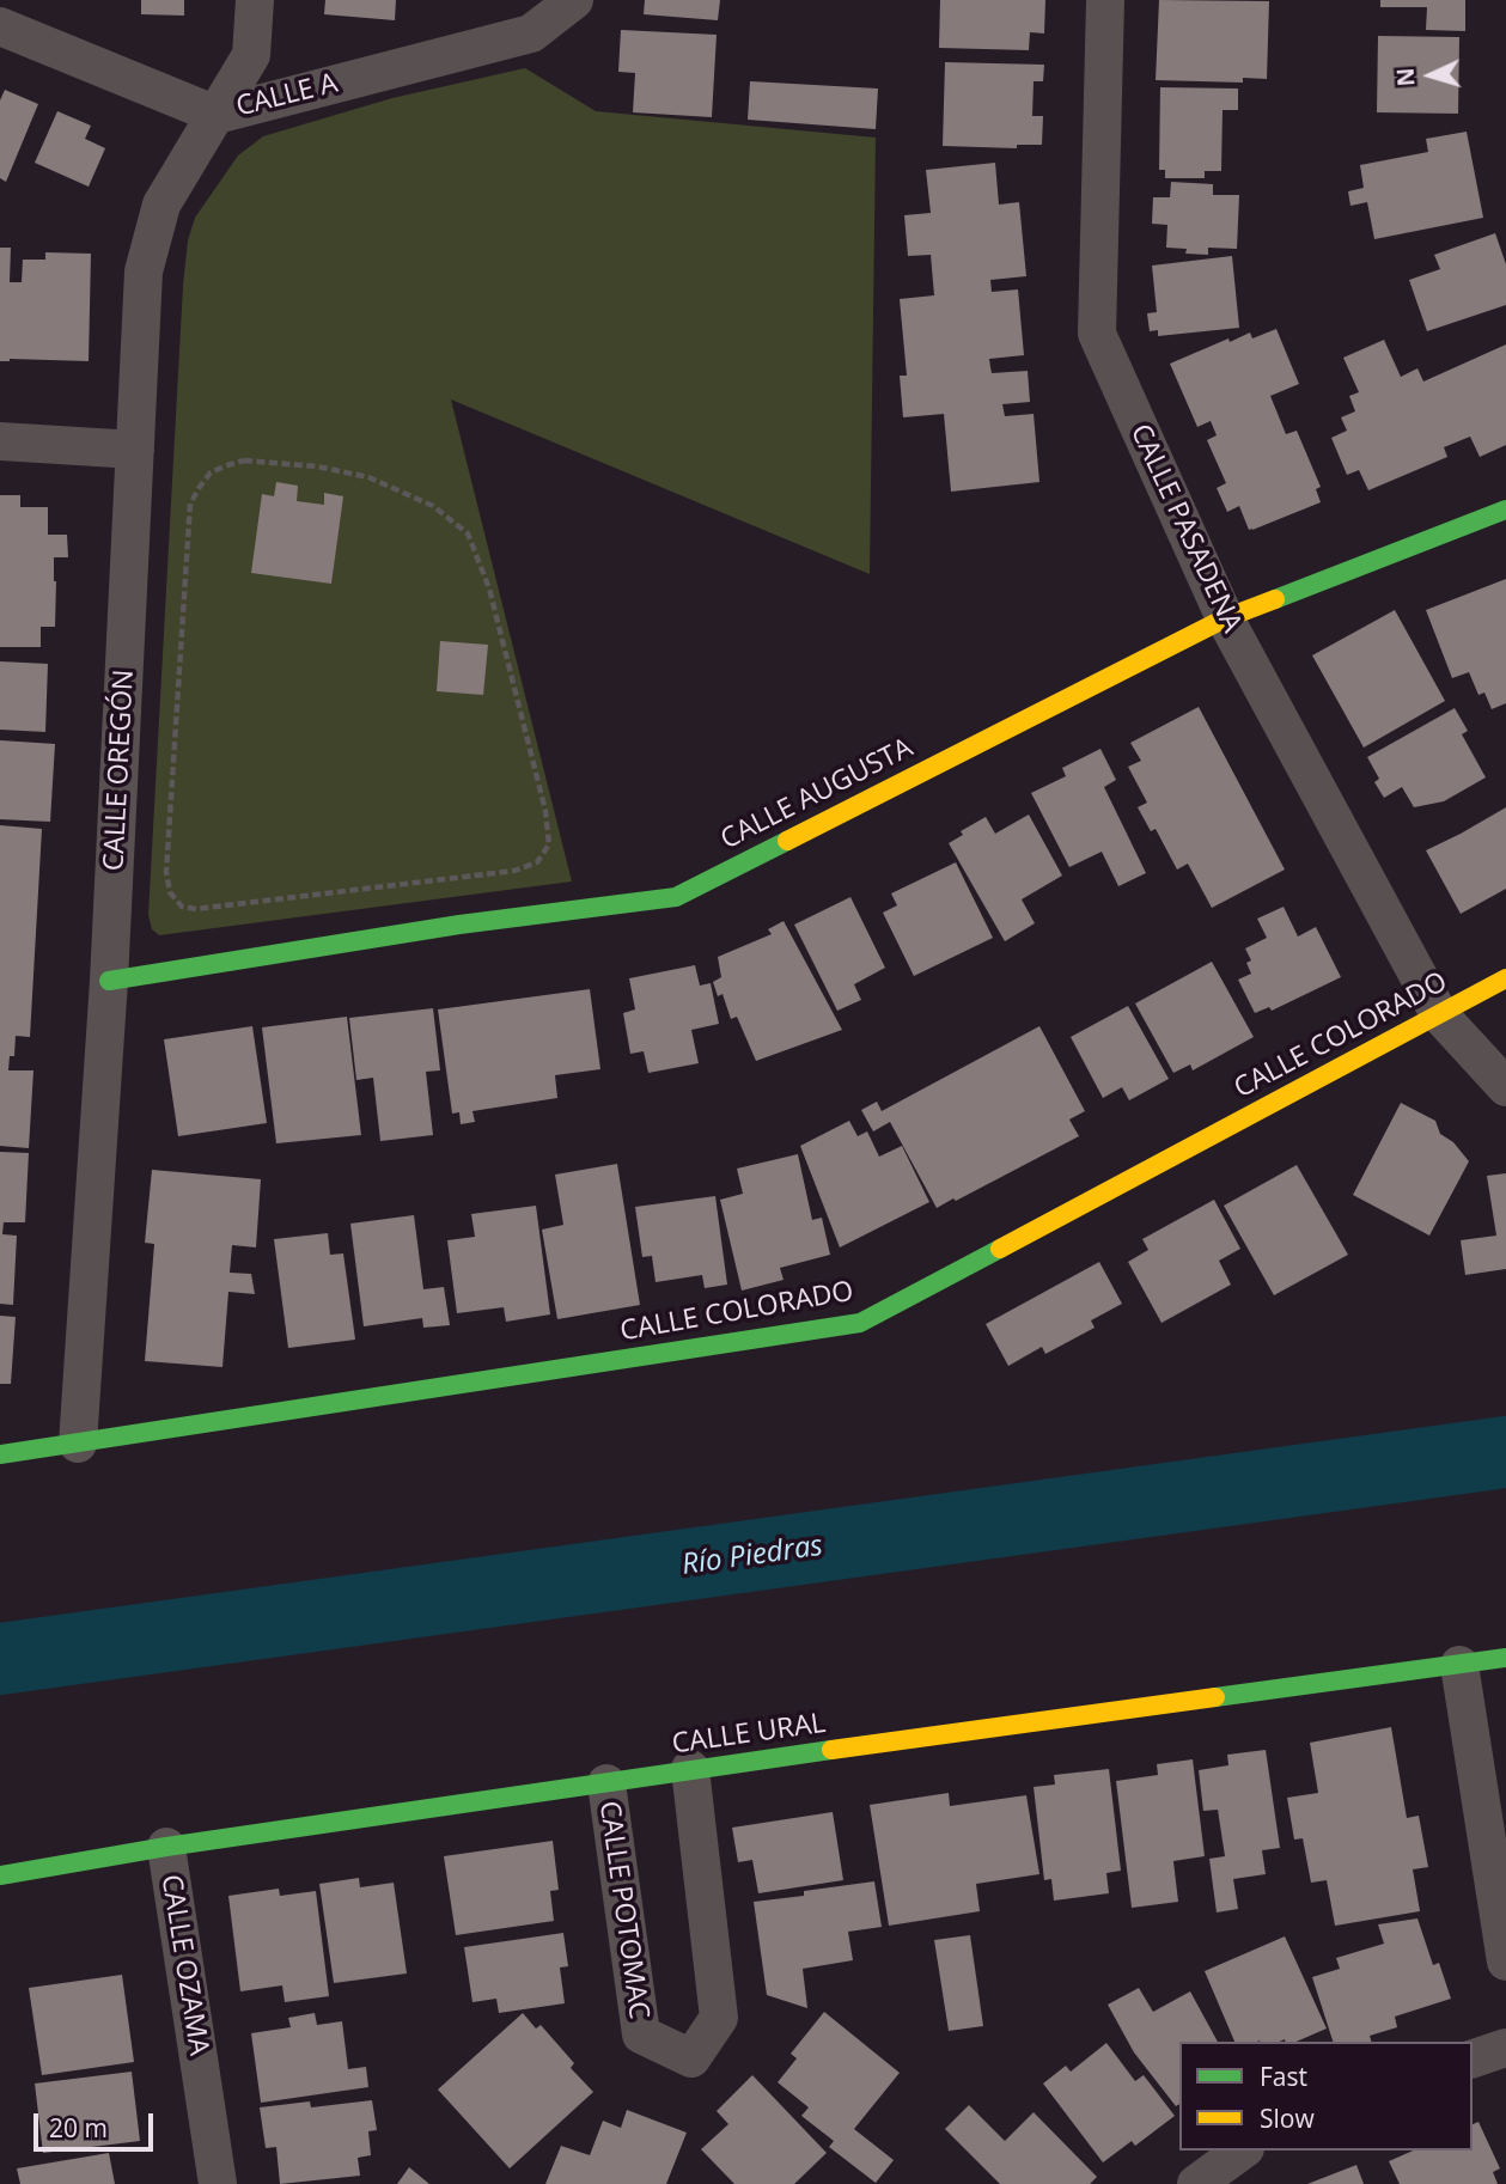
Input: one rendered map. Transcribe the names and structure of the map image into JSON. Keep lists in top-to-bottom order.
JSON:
{
  "streets": {
    "street": [
      "CALLE A",
      "CALLE PASADENA",
      "CALLE OREGÓN",
      "CALLE AUGUSTA",
      "CALLE COLORADO",
      "CALLE URAL",
      "CALLE POTOMAC",
      "CALLE OZAMA"
    ]
  },
  "crossings": [
    ["CALLE A", "CALLE OREGÓN"],
    ["CALLE PASADENA", "CALLE AUGUSTA"],
    ["CALLE PASADENA", "CALLE COLORADO"],
    ["CALLE OREGÓN", "CALLE AUGUSTA"],
    ["CALLE OREGÓN", "CALLE COLORADO"],
    ["CALLE URAL", "CALLE POTOMAC"],
    ["CALLE URAL", "CALLE OZAMA"]
  ],
  "water": ["Río Piedras"],
  "legend": ["Fast", "Slow"],
  "scale_bar": "20 m",
  "north": "left"
}
